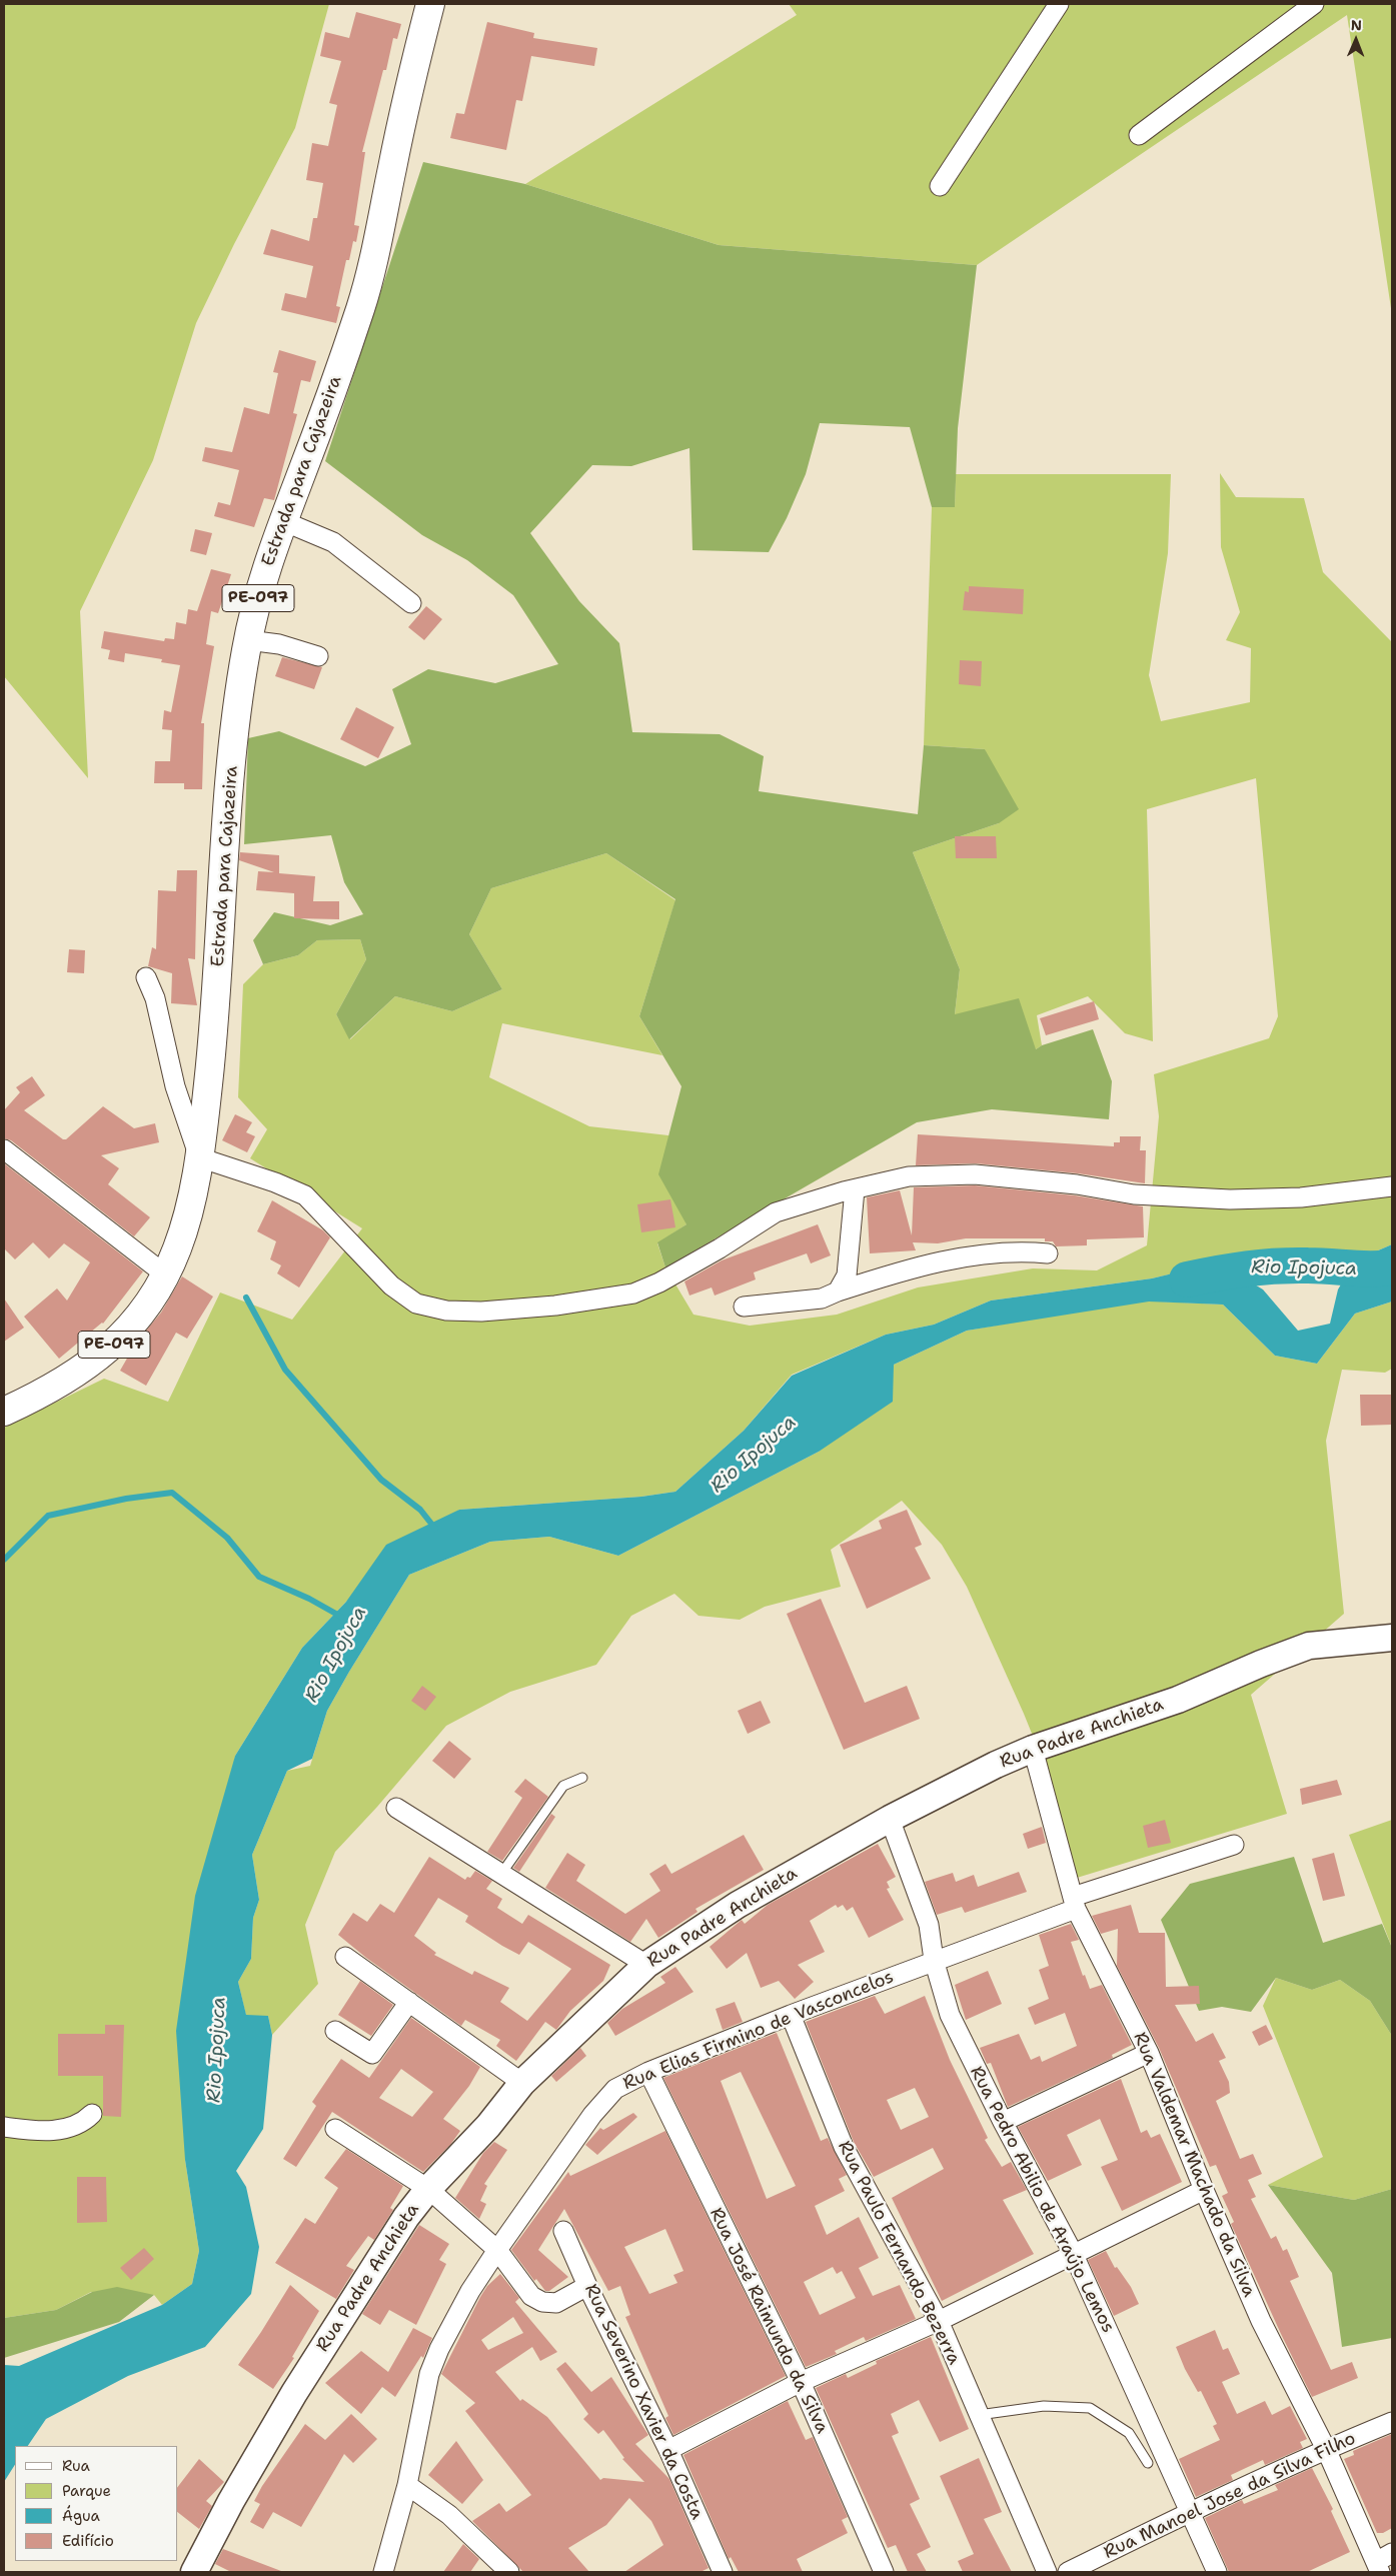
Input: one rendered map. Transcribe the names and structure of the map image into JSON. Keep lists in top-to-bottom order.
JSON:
{
  "streets": {
    "main road": ["Estrada para Cajazeira", "PE-097"],
    "street": [
      "Rua Padre Anchieta",
      "Rua Elias Firmino de Vasconcelos",
      "Rua Valdemar Machado da Silva",
      "Rua Pedro Abilio de Araújo Lemos",
      "Rua Paulo Fernando Bezerra",
      "Rua José Raimundo da Silva",
      "Rua Severino Xavier da Costa",
      "Rua Manoel Jose da Silva Filho"
    ]
  },
  "crossings": [
    ["Estrada para Cajazeira", "PE-097"],
    ["Rua Padre Anchieta", "Rua Valdemar Machado da Silva"],
    ["Rua Padre Anchieta", "Rua Pedro Abilio de Araújo Lemos"],
    ["Rua Elias Firmino de Vasconcelos", "Rua Valdemar Machado da Silva"],
    ["Rua Elias Firmino de Vasconcelos", "Rua Pedro Abilio de Araújo Lemos"],
    ["Rua Elias Firmino de Vasconcelos", "Rua Paulo Fernando Bezerra"],
    ["Rua Elias Firmino de Vasconcelos", "Rua José Raimundo da Silva"],
    ["Rua Valdemar Machado da Silva", "Rua Manoel Jose da Silva Filho"],
    ["Rua Pedro Abilio de Araújo Lemos", "Rua Manoel Jose da Silva Filho"]
  ],
  "water": ["Rio Ipojuca"],
  "legend": [
    "Rua",
    "Parque",
    "Água",
    "Edifício"
  ],
  "north": "top"
}
